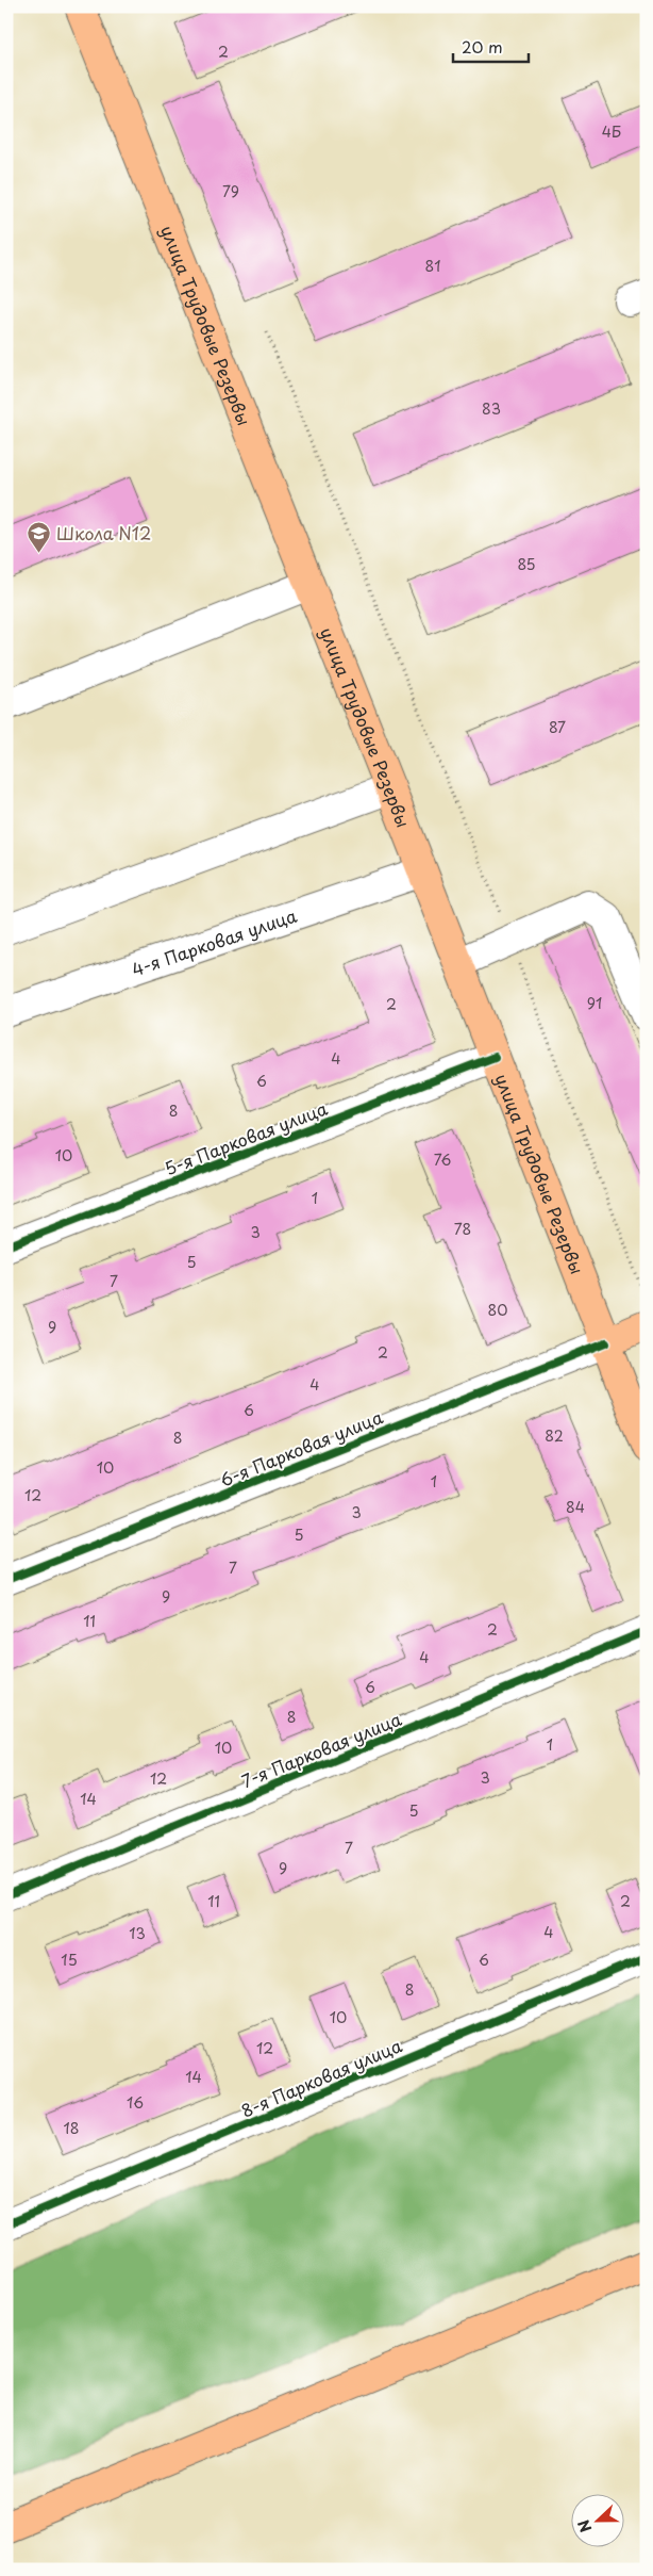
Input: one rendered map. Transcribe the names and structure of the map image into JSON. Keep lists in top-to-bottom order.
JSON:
{
  "streets": {
    "main road": ["улица Трудовые Резервы"],
    "street": [
      "4-я Парковая улица",
      "5-я Парковая улица",
      "6-я Парковая улица",
      "7-я Парковая улица",
      "8-я Парковая улица"
    ]
  },
  "crossings": [
    ["улица Трудовые Резервы", "4-я Парковая улица"],
    ["улица Трудовые Резервы", "5-я Парковая улица"],
    ["улица Трудовые Резервы", "6-я Парковая улица"]
  ],
  "places": {
    "school or university": ["Школа N12"]
  },
  "house_numbers": [
    "2",
    "4Б",
    "79",
    "81",
    "83",
    "85",
    "87",
    "91",
    "2",
    "4",
    "6",
    "8",
    "10",
    "76",
    "1",
    "78",
    "3",
    "5",
    "7",
    "80",
    "9",
    "2",
    "4",
    "6",
    "82",
    "8",
    "10",
    "1",
    "12",
    "84",
    "3",
    "5",
    "7",
    "9",
    "11",
    "2",
    "4",
    "6",
    "8",
    "1",
    "10",
    "3",
    "12",
    "14",
    "5",
    "7",
    "9",
    "11",
    "2",
    "4",
    "13",
    "15",
    "6",
    "8",
    "10",
    "12",
    "14",
    "16",
    "18"
  ],
  "scale_bar": "20 m",
  "north": "left"
}
